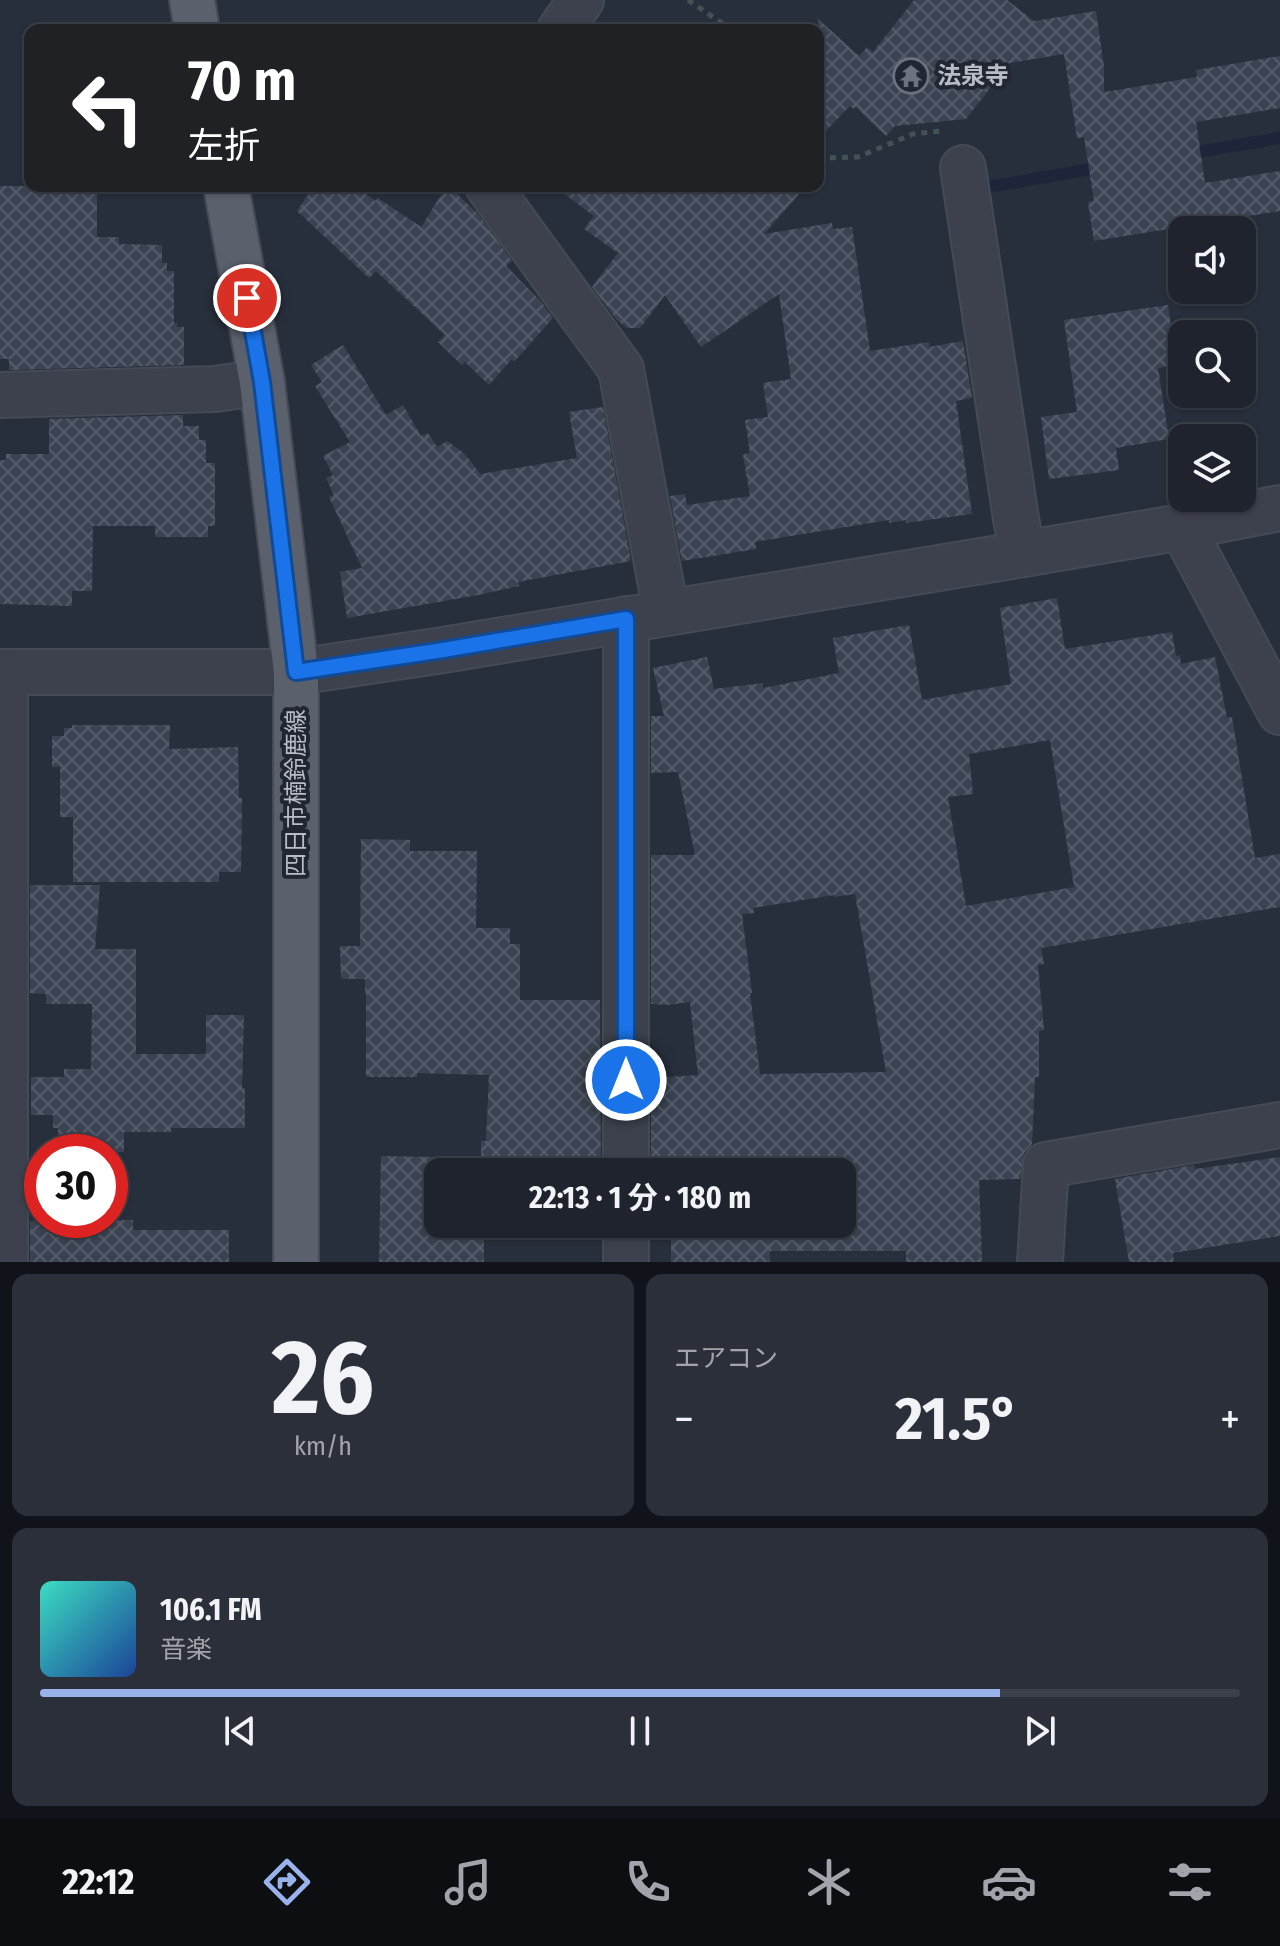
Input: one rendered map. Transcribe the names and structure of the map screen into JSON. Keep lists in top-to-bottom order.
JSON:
{
  "streets": {
    "main road": ["四日市楠鈴鹿線"]
  },
  "places": {
    "temple": ["法泉寺"]
  },
  "page": {
    "turn": ["70 m", "左折"],
    "limit": "30",
    "trip": "22:13 · 1 分 · 180 m",
    "tile": [
      ["26", "km/h"],
      "エアコン"
    ],
    "heat": ["−", "21.5°", "+"],
    "song": ["106.1 FM", "音楽"],
    "tabs": "22:12"
  }
}
